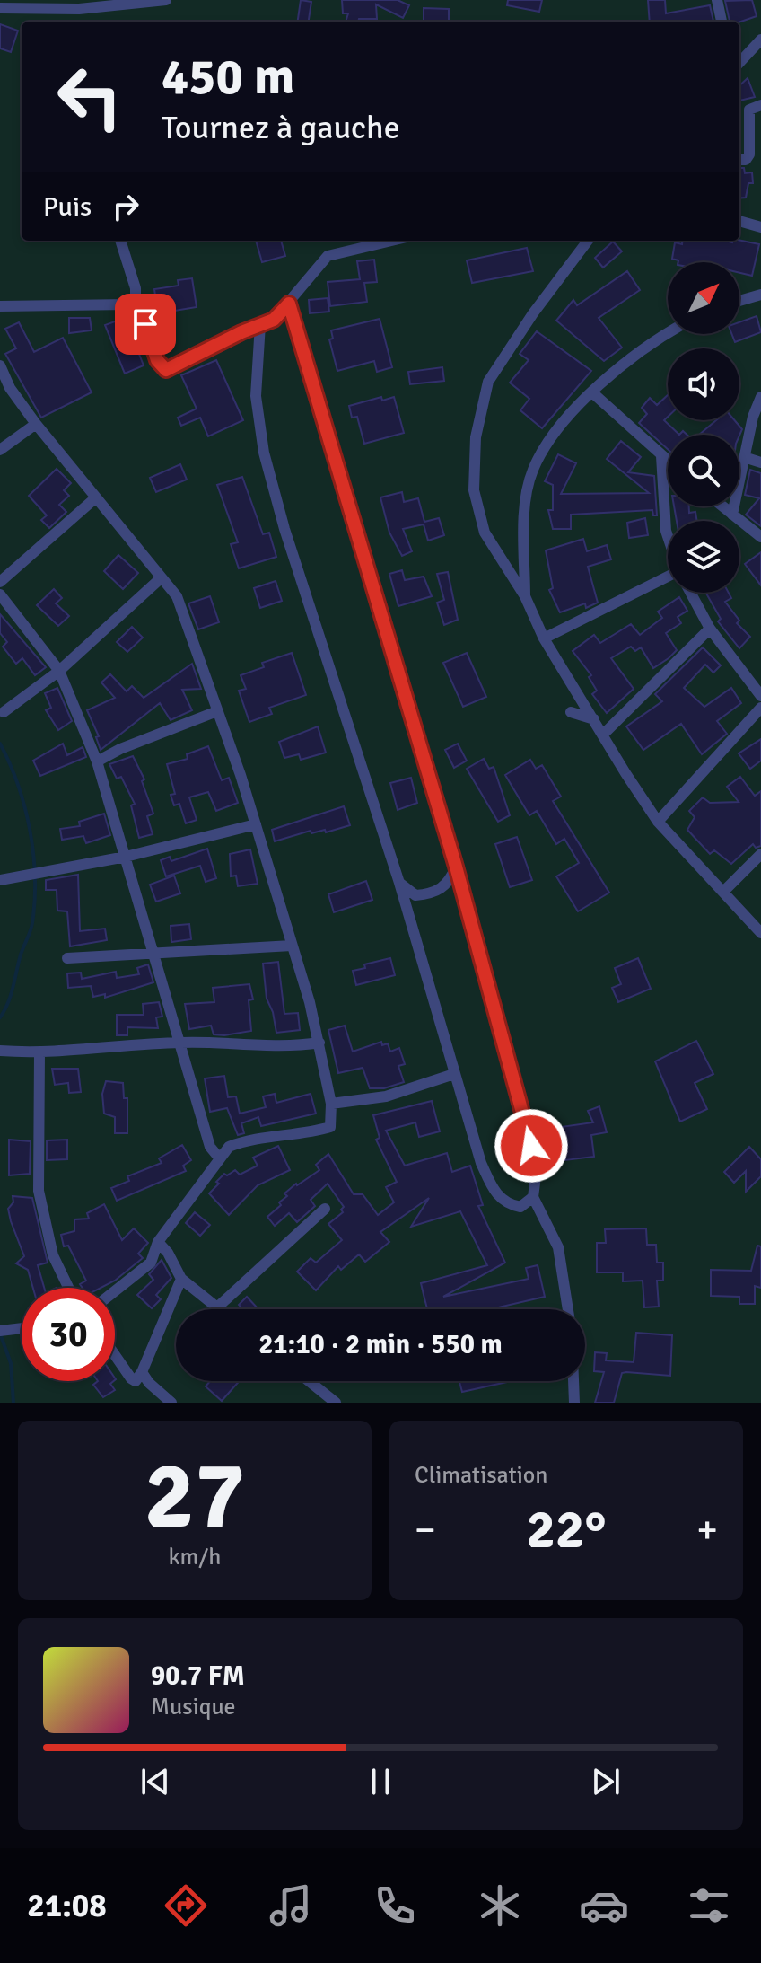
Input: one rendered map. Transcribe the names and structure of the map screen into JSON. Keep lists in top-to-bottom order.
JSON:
{
  "north": "top right",
  "page": {
    "turn": ["450 m", "Tournez à gauche"],
    "then": "Puis",
    "limit": "30",
    "trip": "21:10 · 2 min · 550 m",
    "tile": [
      ["27", "km/h"],
      "Climatisation"
    ],
    "heat": ["−", "22°", "+"],
    "song": ["90.7 FM", "Musique"],
    "tabs": "21:08"
  }
}
